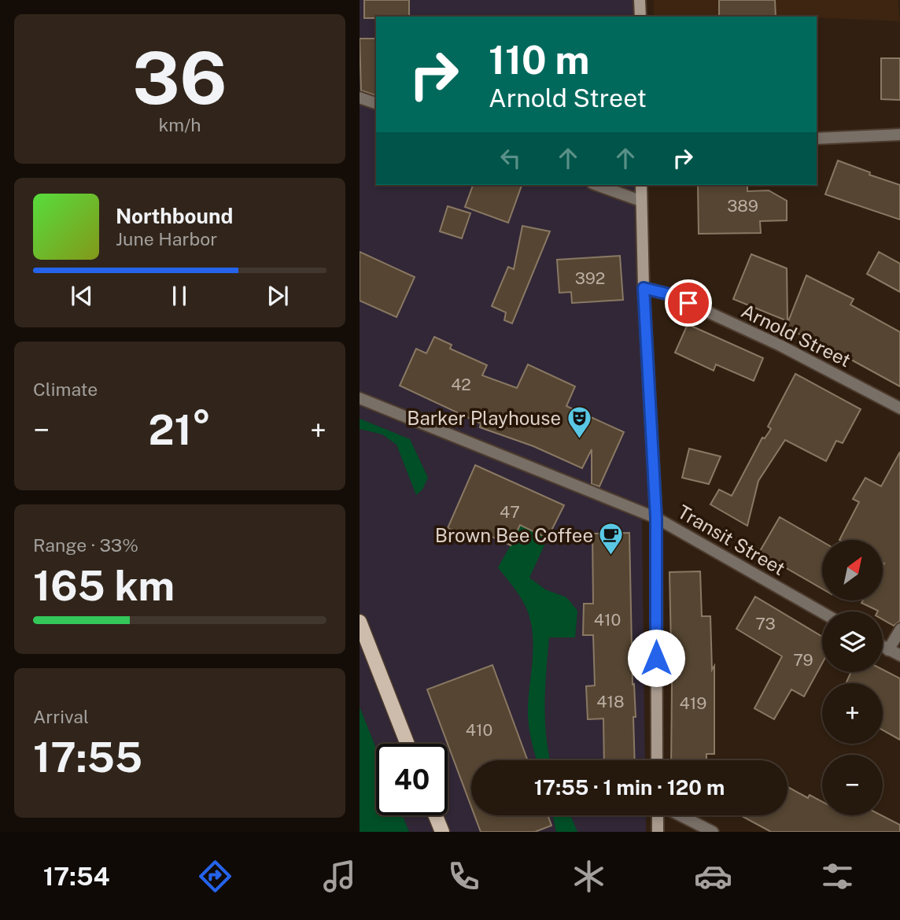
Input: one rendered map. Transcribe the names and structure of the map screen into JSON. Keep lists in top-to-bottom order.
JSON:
{
  "streets": {
    "street": ["Arnold Street", "Transit Street"]
  },
  "places": {
    "theatre": ["Barker Playhouse"],
    "cafe": ["Brown Bee Coffee"]
  },
  "house_numbers": [
    "389",
    "392",
    "42",
    "47",
    "410",
    "73",
    "79",
    "418",
    "419",
    "410"
  ],
  "north": "top right",
  "page": {
    "tile": [
      ["36", "km/h"],
      "Climate",
      ["Range · 33%", "165 km"],
      ["Arrival", "17:55"]
    ],
    "turn": ["110 m", "Arnold Street"],
    "song": ["Northbound", "June Harbor"],
    "heat": ["−", "21°", "+"],
    "map_buttons": ["+", "−"],
    "limit": "40",
    "trip": "17:55 · 1 min · 120 m",
    "tabs": "17:54"
  }
}
